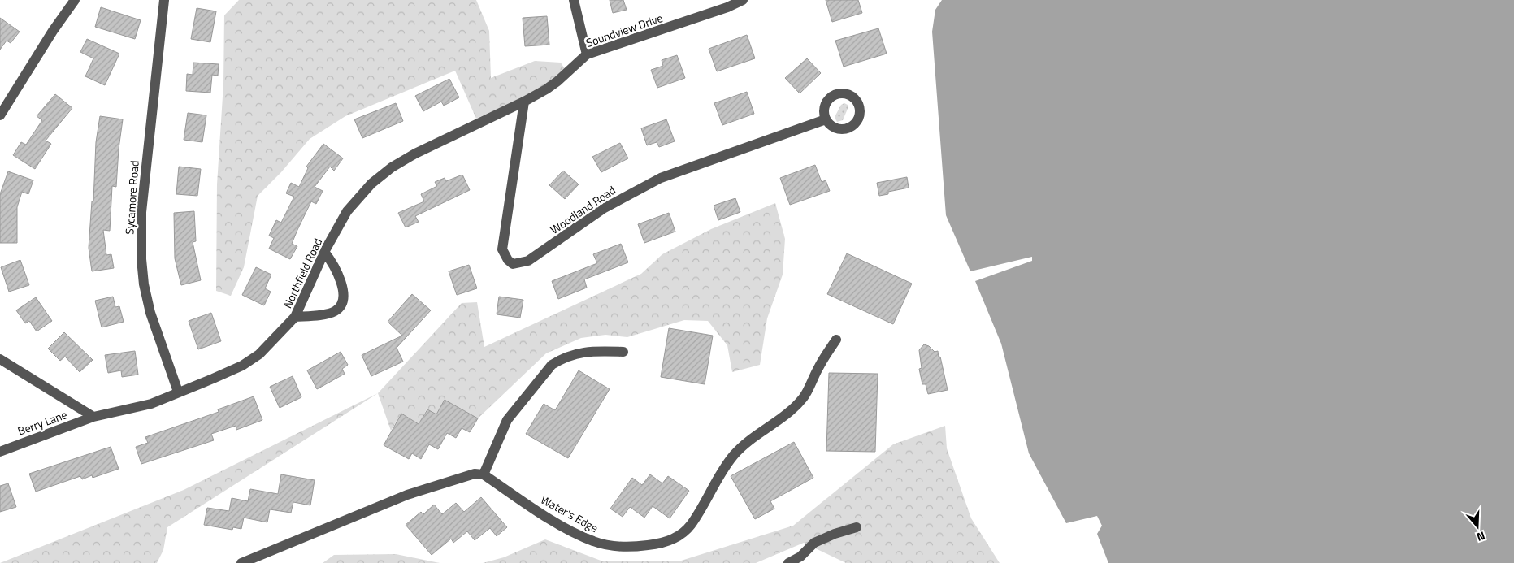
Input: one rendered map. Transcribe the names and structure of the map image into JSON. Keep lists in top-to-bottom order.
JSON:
{
  "streets": {
    "street": [
      "Soundview Drive",
      "Sycamore Road",
      "Woodland Road",
      "Northfield Road",
      "Berry Lane",
      "Water's Edge"
    ]
  },
  "crossings": [
    ["Soundview Drive", "Woodland Road"],
    ["Soundview Drive", "Northfield Road"],
    ["Sycamore Road", "Northfield Road"],
    ["Woodland Road", "Northfield Road"],
    ["Northfield Road", "Berry Lane"]
  ],
  "north": "bottom"
}
